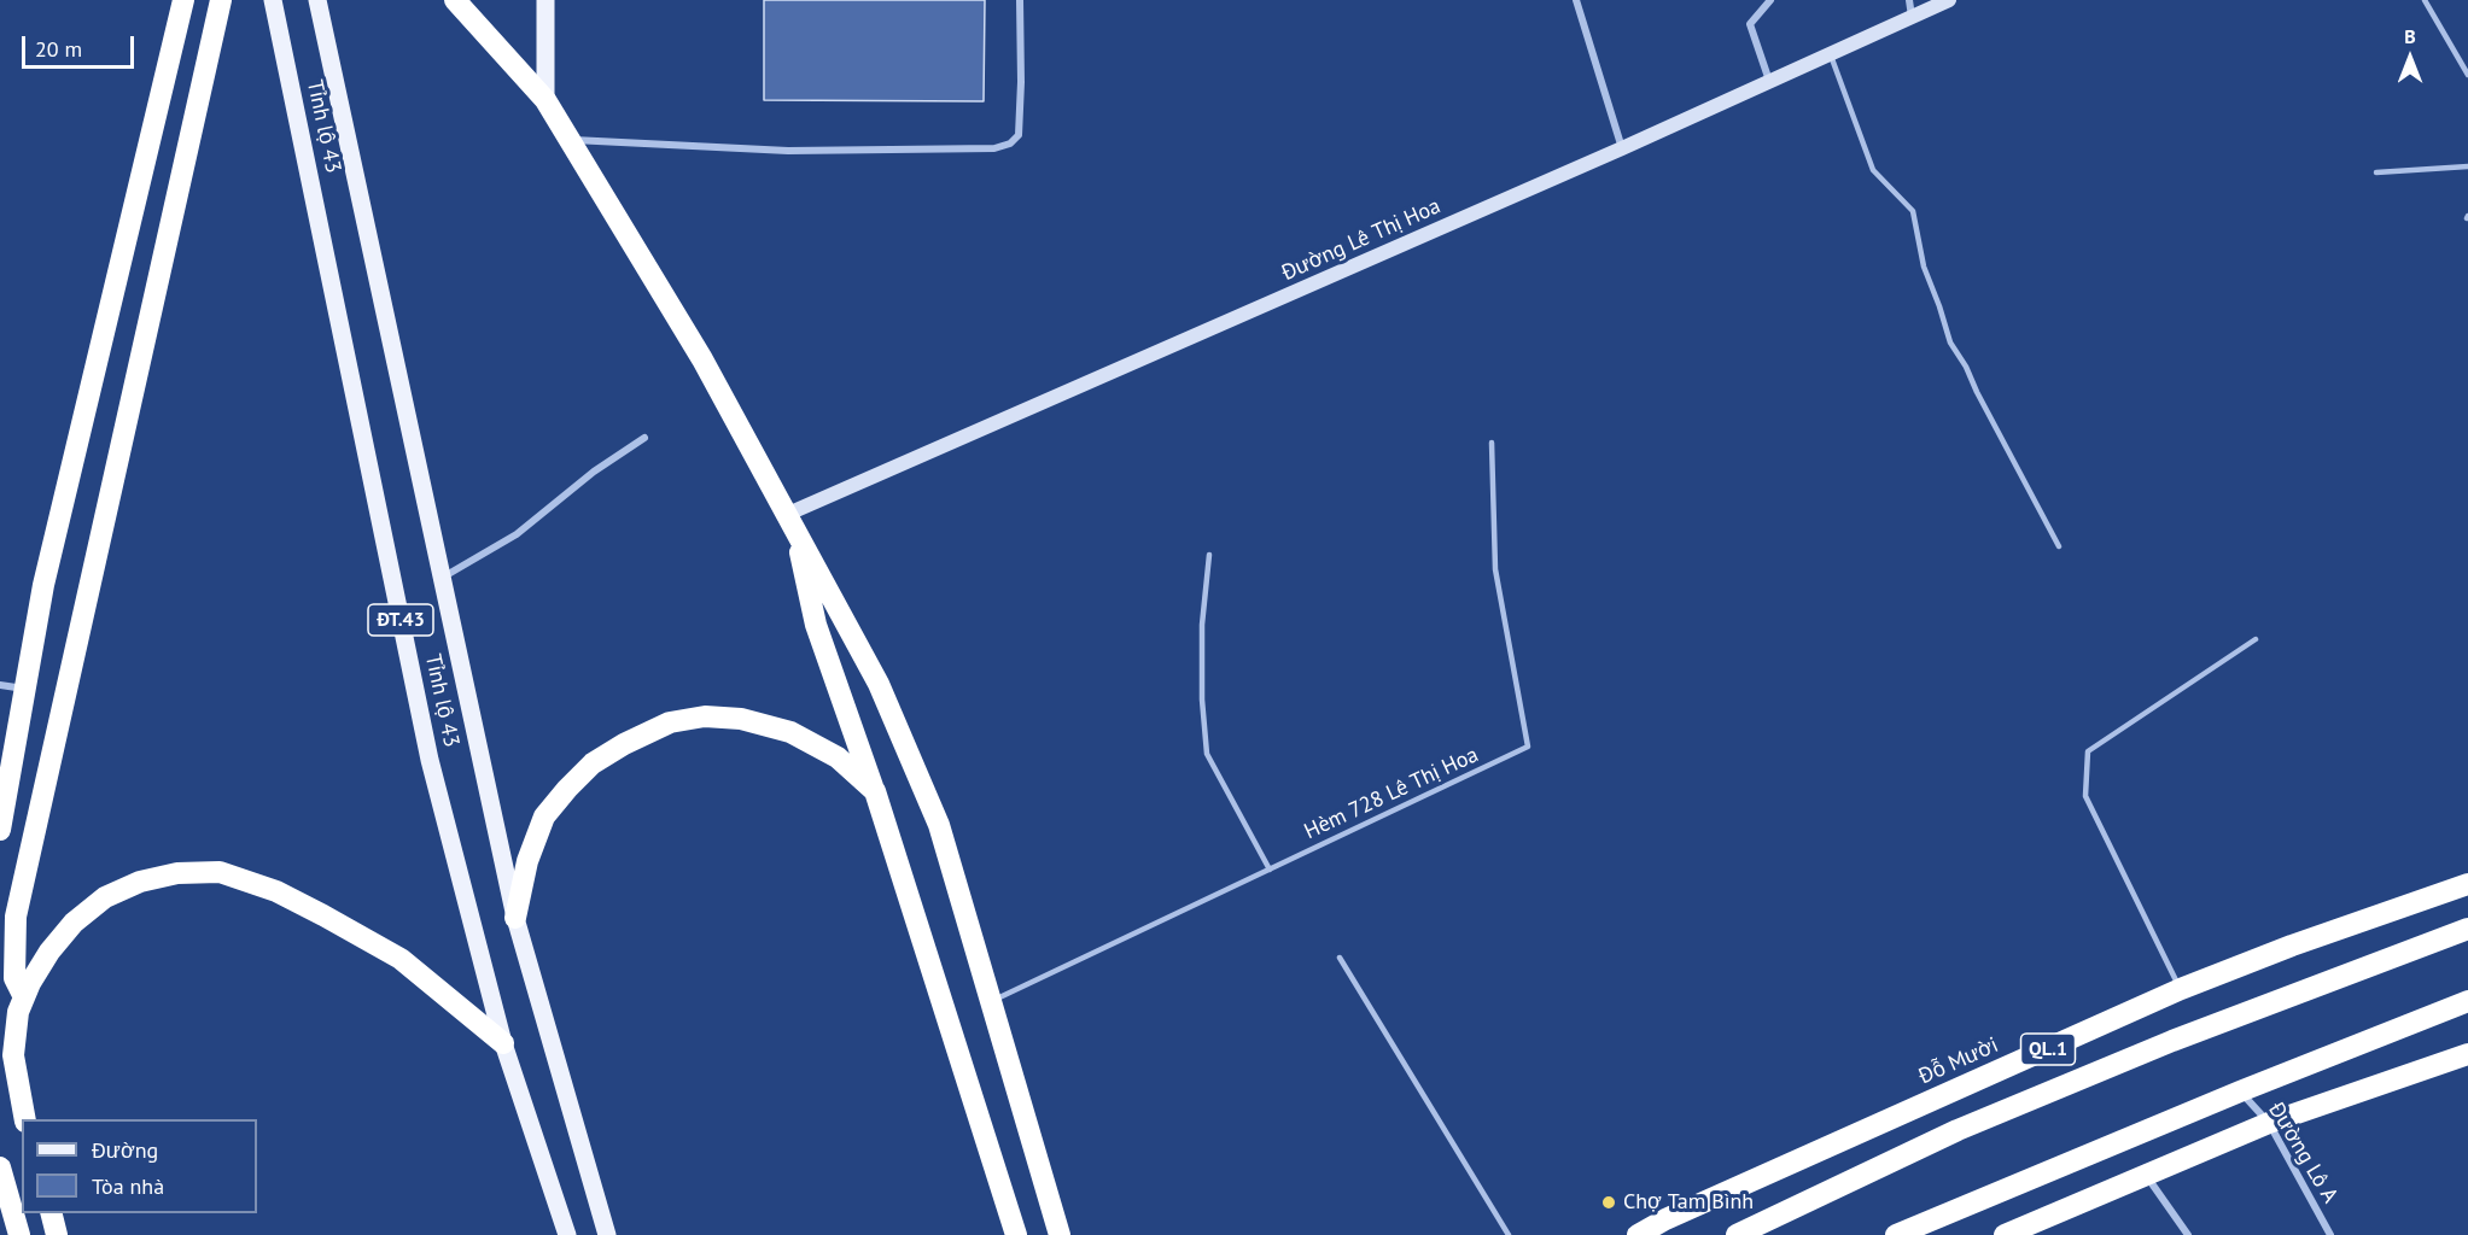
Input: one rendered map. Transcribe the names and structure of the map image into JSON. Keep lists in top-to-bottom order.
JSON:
{
  "streets": {
    "highway": ["QL.1", "Đỗ Mười"],
    "main road": ["Tỉnh lộ 43", "ĐT.43"],
    "street": ["Đường Lê Thị Hoa", "Đường Lô A"],
    "lane": ["Hèm 728 Lê Thị Hoa"]
  },
  "places": ["Chợ Tam Bình"],
  "legend": ["Đường", "Tòa nhà"],
  "scale_bar": "20 m",
  "north": "top"
}
